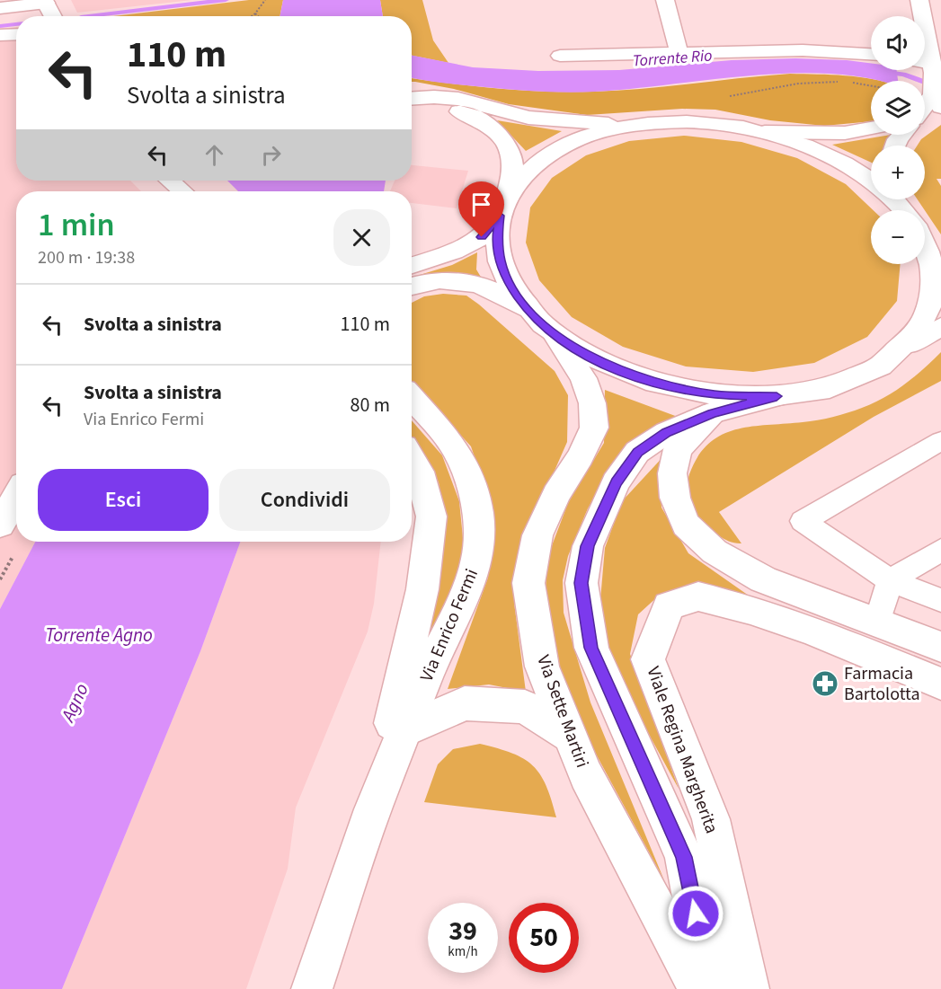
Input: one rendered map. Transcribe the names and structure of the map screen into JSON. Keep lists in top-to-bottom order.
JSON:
{
  "streets": {
    "main road": ["Via Enrico Fermi", "Via Sette Martiri", "Viale Regina Margherita"]
  },
  "water": ["Torrente Rio", "Torrente Agno", "Agno"],
  "places": {
    "pharmacy": ["Farmacia Bartolotta"]
  },
  "page": {
    "map_buttons": ["+", "−"],
    "turn": ["110 m", "Svolta a sinistra"],
    "heading": ["1 min", "200 m · 19:38"],
    "list": [
      {
        "name": "Svolta a sinistra",
        "value": "110 m"
      },
      {
        "name": "Svolta a sinistra",
        "note": "Via Enrico Fermi",
        "value": "80 m"
      }
    ],
    "buttons": ["Esci", "Condividi"],
    "speed": "39 km/h",
    "limit": "50"
  }
}
